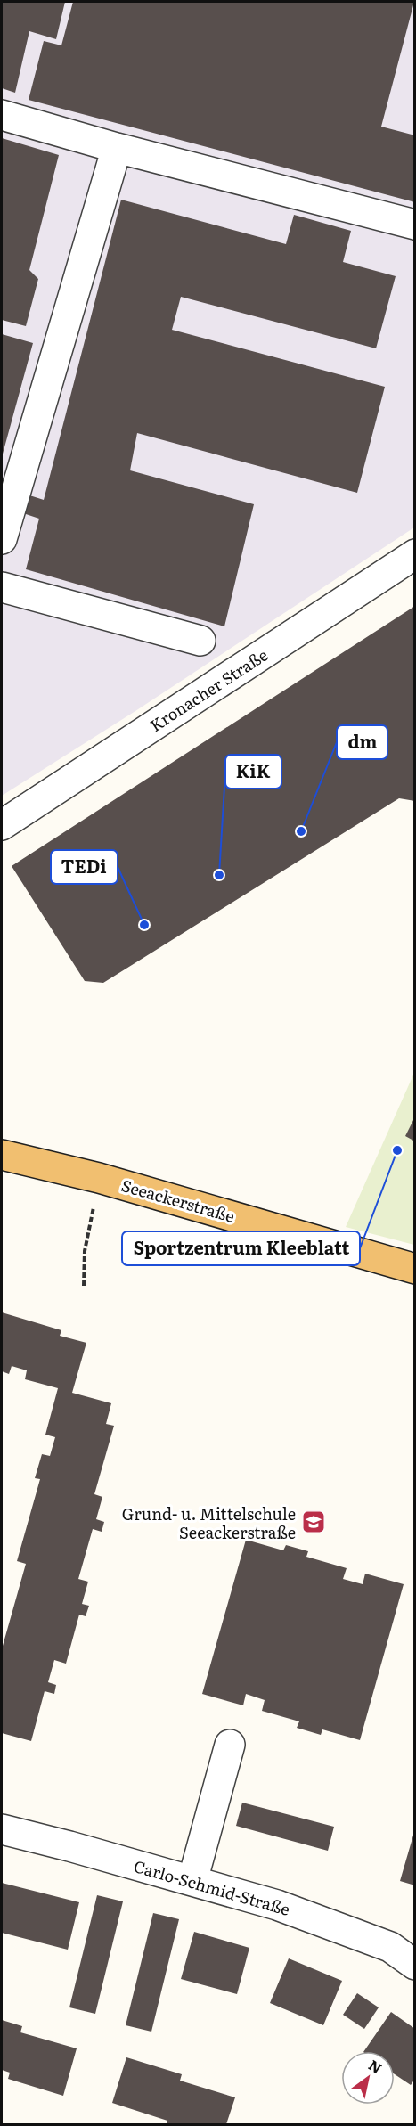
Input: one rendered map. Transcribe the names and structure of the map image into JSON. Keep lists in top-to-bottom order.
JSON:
{
  "streets": {
    "main road": ["Seeackerstraße"],
    "street": ["Kronacher Straße", "Carlo-Schmid-Straße"]
  },
  "places": {
    "other": [
      "dm",
      "KiK",
      "TEDi",
      "Sportzentrum Kleeblatt"
    ],
    "school or university": ["Grund- u. Mittelschule Seeackerstraße"]
  },
  "north": "top right"
}
